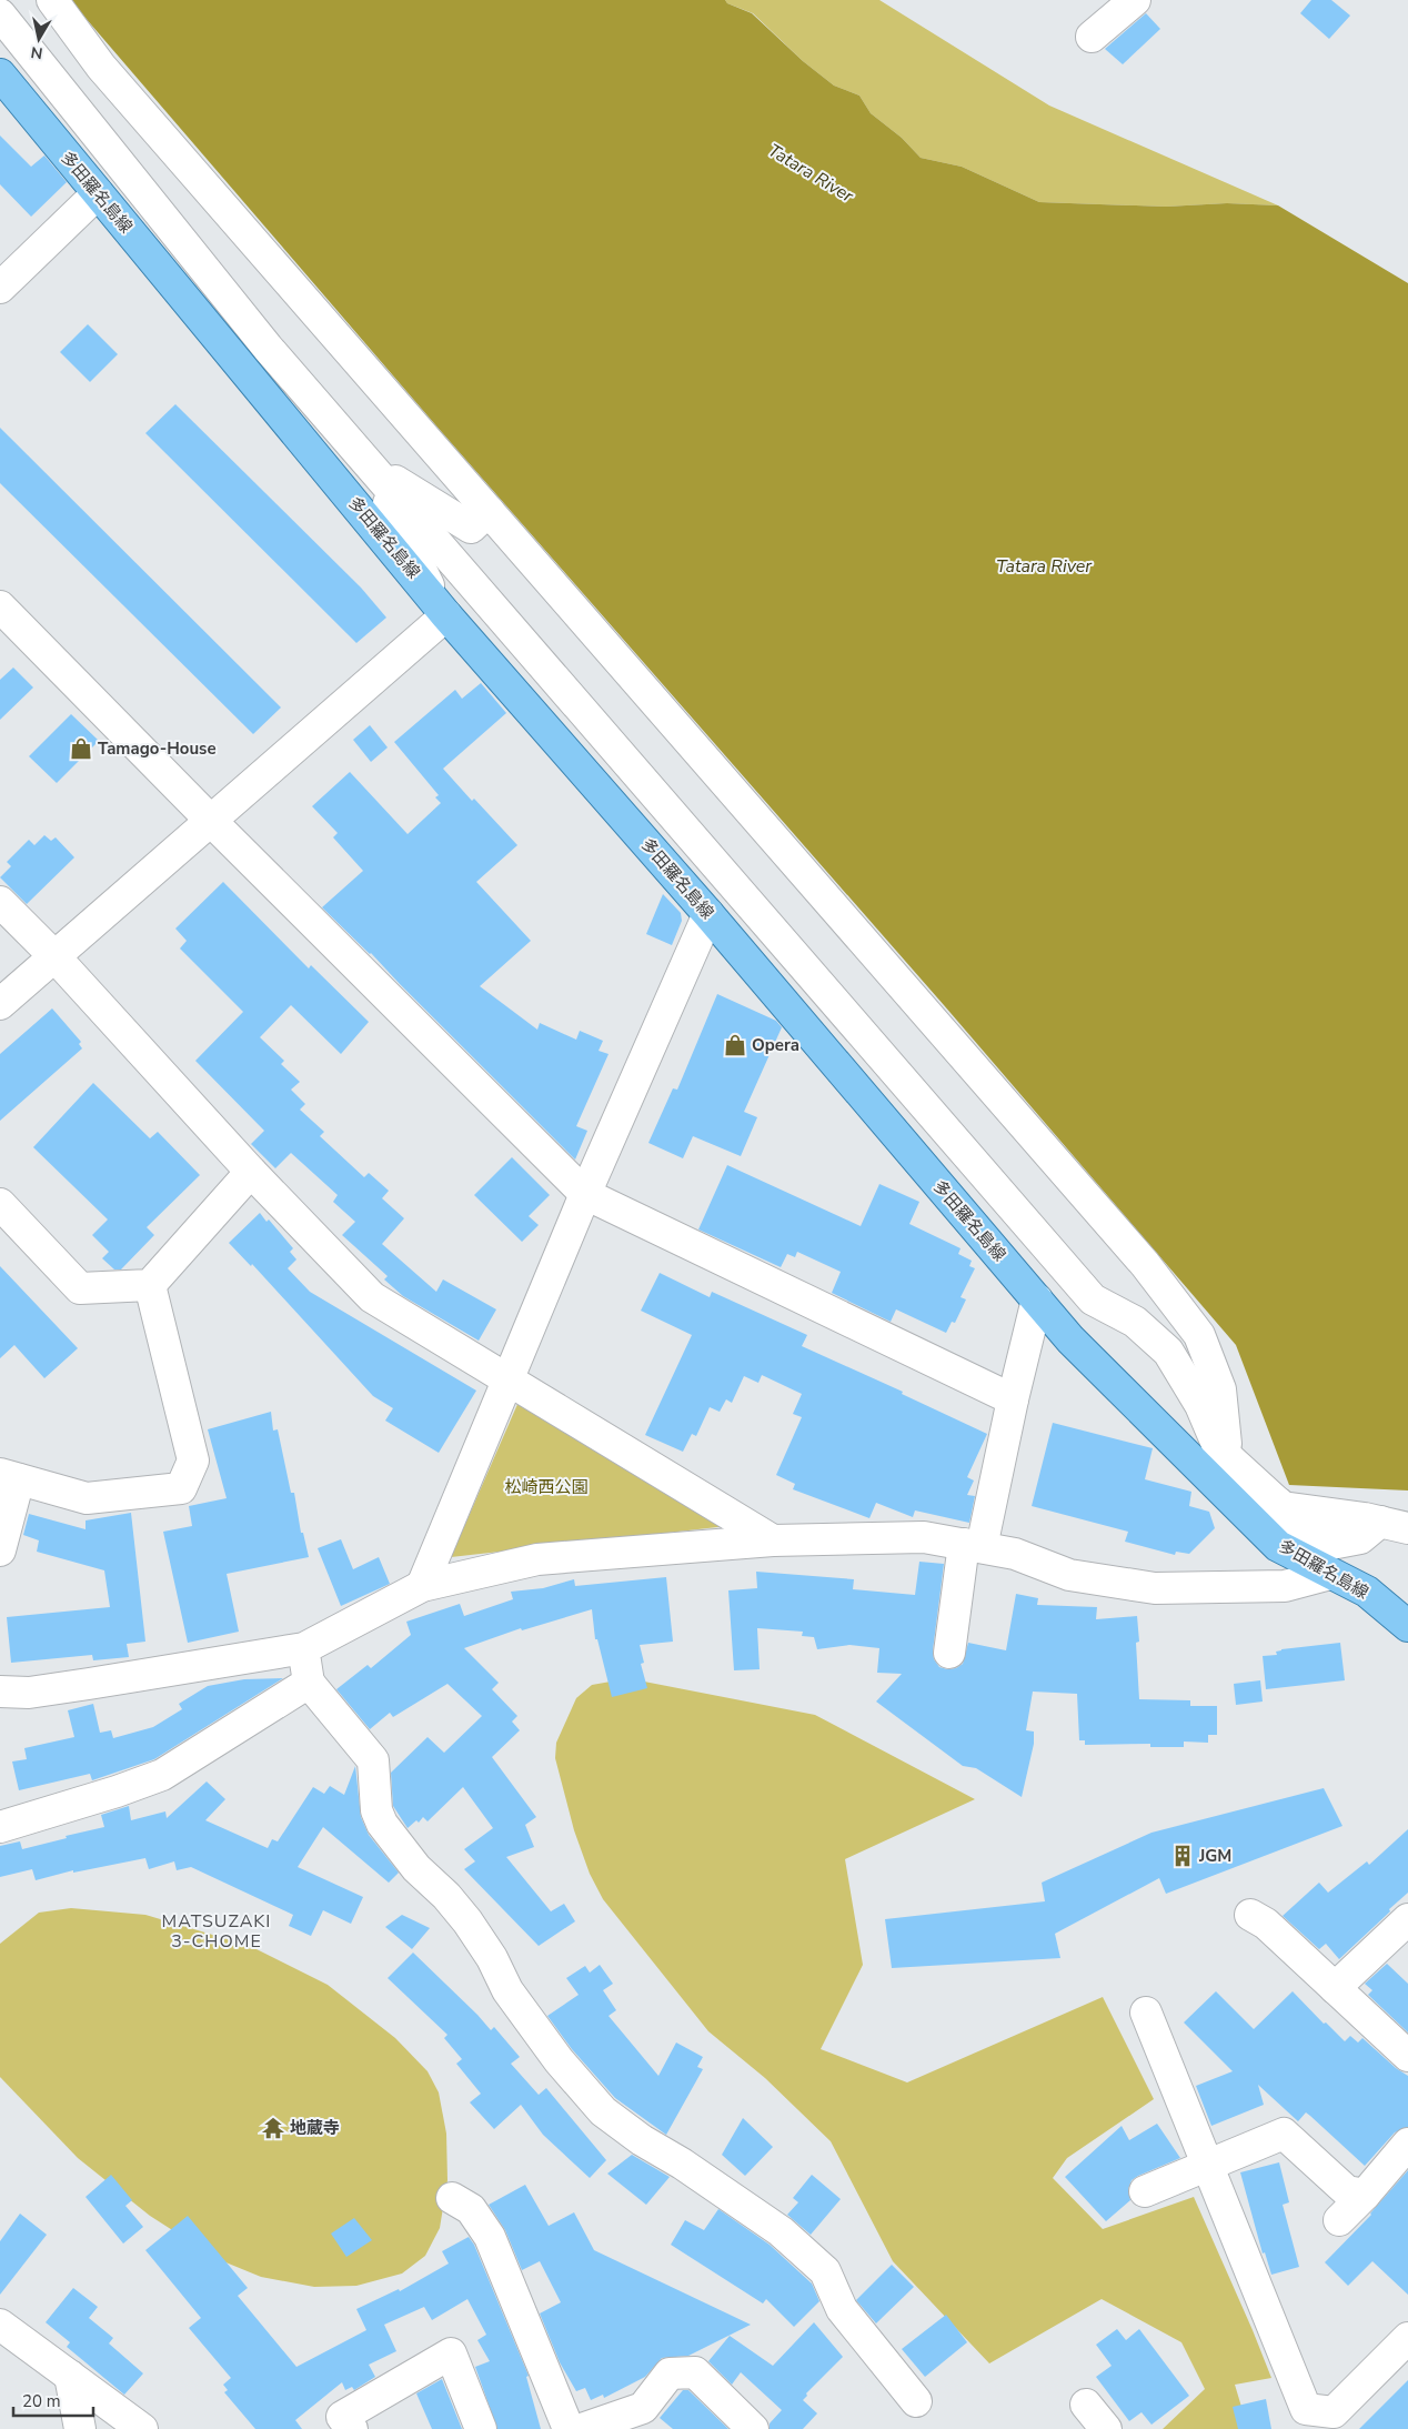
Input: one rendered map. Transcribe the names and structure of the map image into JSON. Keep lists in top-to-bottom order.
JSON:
{
  "streets": {
    "main road": ["多田羅名島線"]
  },
  "districts": ["MATSUZAKI 3-CHOME"],
  "water": ["Tatara River"],
  "parks": ["松崎西公園"],
  "places": {
    "shop": ["Tamago-House", "Opera"],
    "building": ["JGM"],
    "temple": ["地蔵寺"]
  },
  "scale_bar": "20 m",
  "north": "bottom"
}
